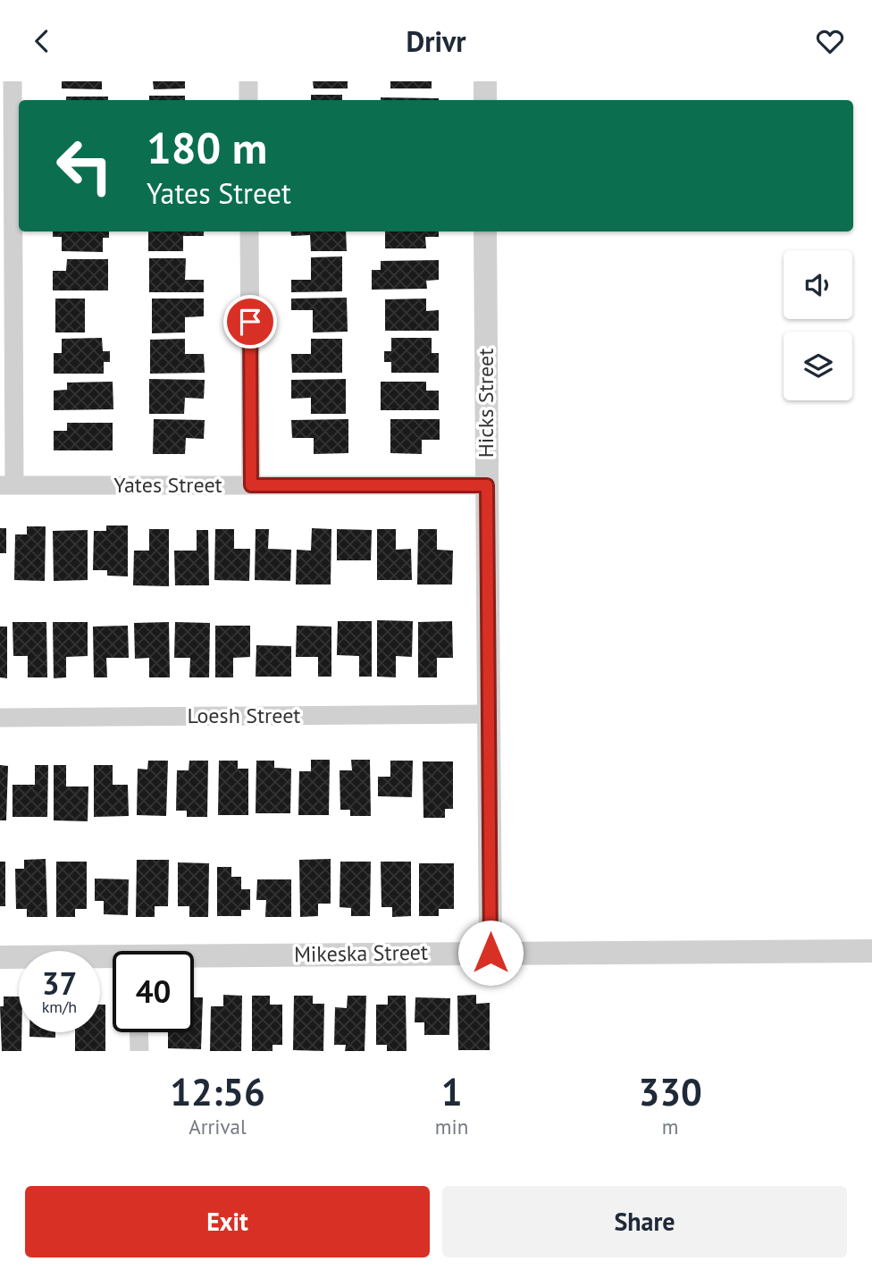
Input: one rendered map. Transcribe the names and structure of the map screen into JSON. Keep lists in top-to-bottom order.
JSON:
{
  "streets": {
    "street": [
      "Hicks Street",
      "Yates Street",
      "Loesh Street",
      "Mikeska Street"
    ]
  },
  "crossings": [
    ["Hicks Street", "Yates Street"],
    ["Hicks Street", "Loesh Street"],
    ["Hicks Street", "Mikeska Street"]
  ],
  "page": {
    "header": "Drivr",
    "turn": ["180 m", "Yates Street"],
    "speed": "37 km/h",
    "limit": "40",
    "eta": [
      "12:56",
      "Arrival",
      "1",
      "min",
      "330",
      "m"
    ],
    "buttons": ["Exit", "Share"]
  }
}
